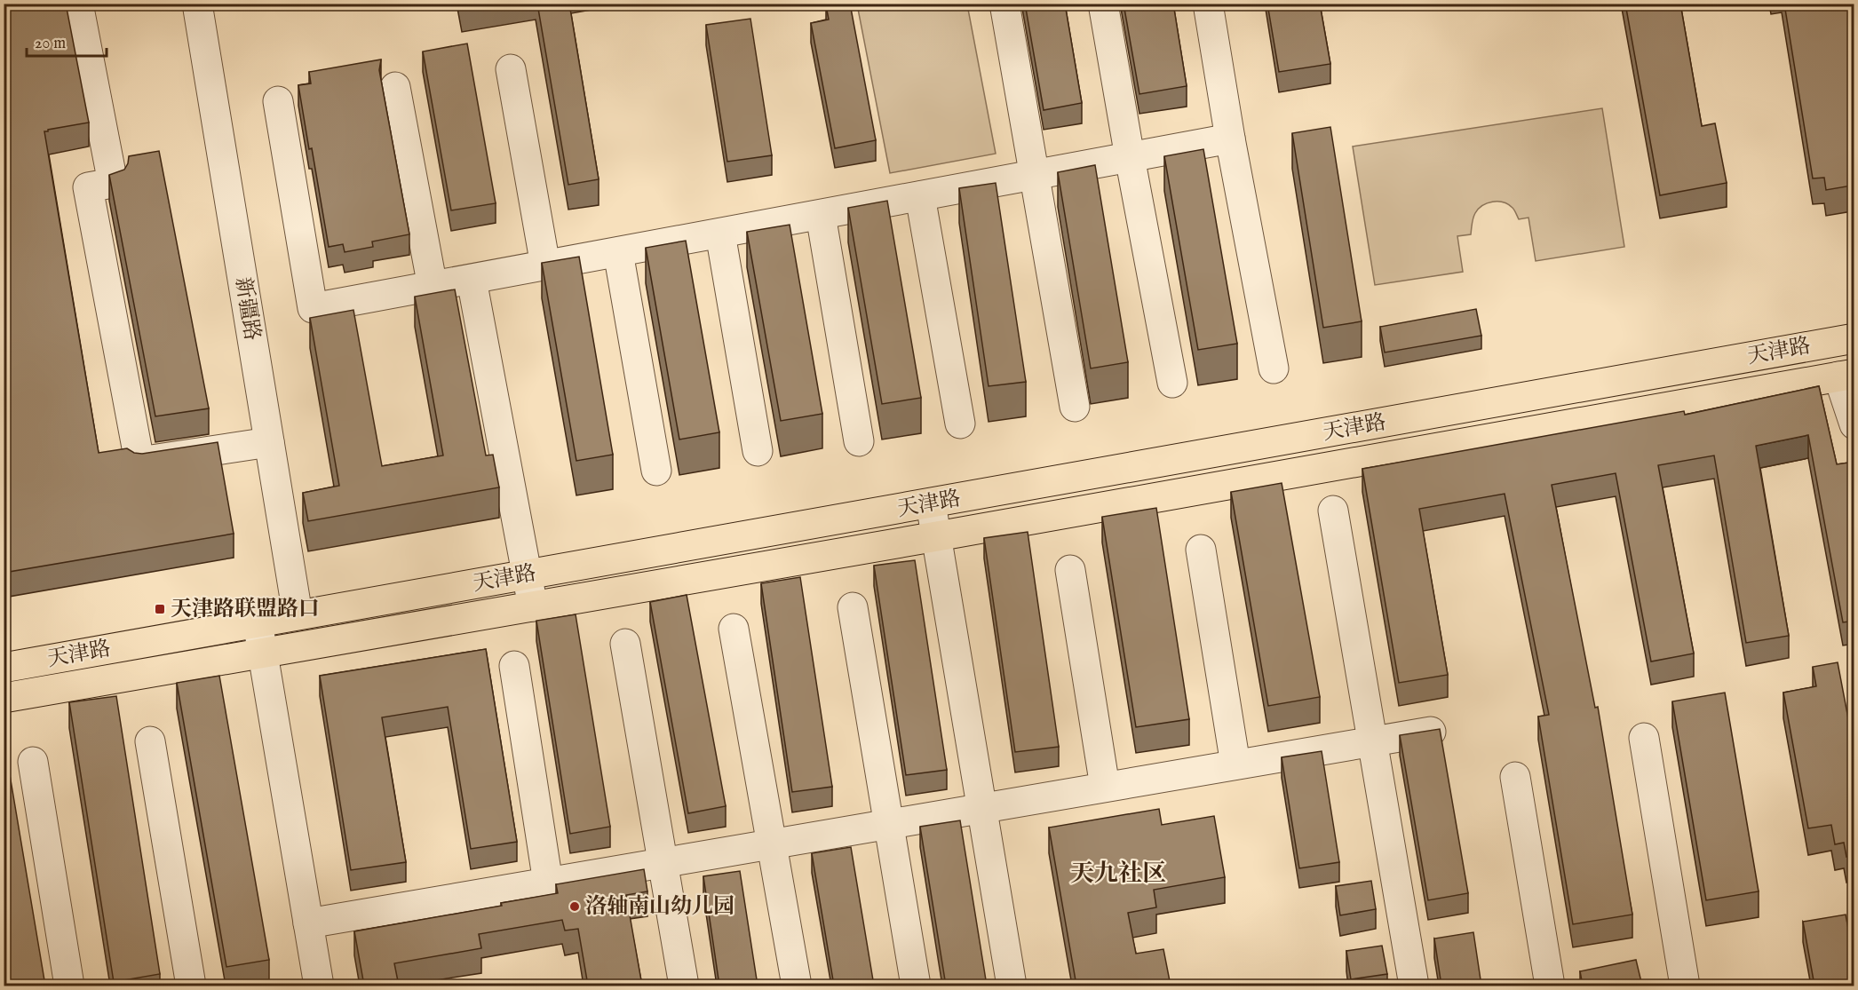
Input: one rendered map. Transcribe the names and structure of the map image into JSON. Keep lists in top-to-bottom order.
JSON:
{
  "streets": {
    "main road": ["天津路"],
    "street": ["新疆路"]
  },
  "crossings": [
    ["新疆路", "天津路"]
  ],
  "districts": ["天九社区"],
  "places": {
    "transit": ["天津路联盟路口"],
    "other": ["洛轴南山幼儿园"]
  },
  "scale_bar": "20 m"
}
